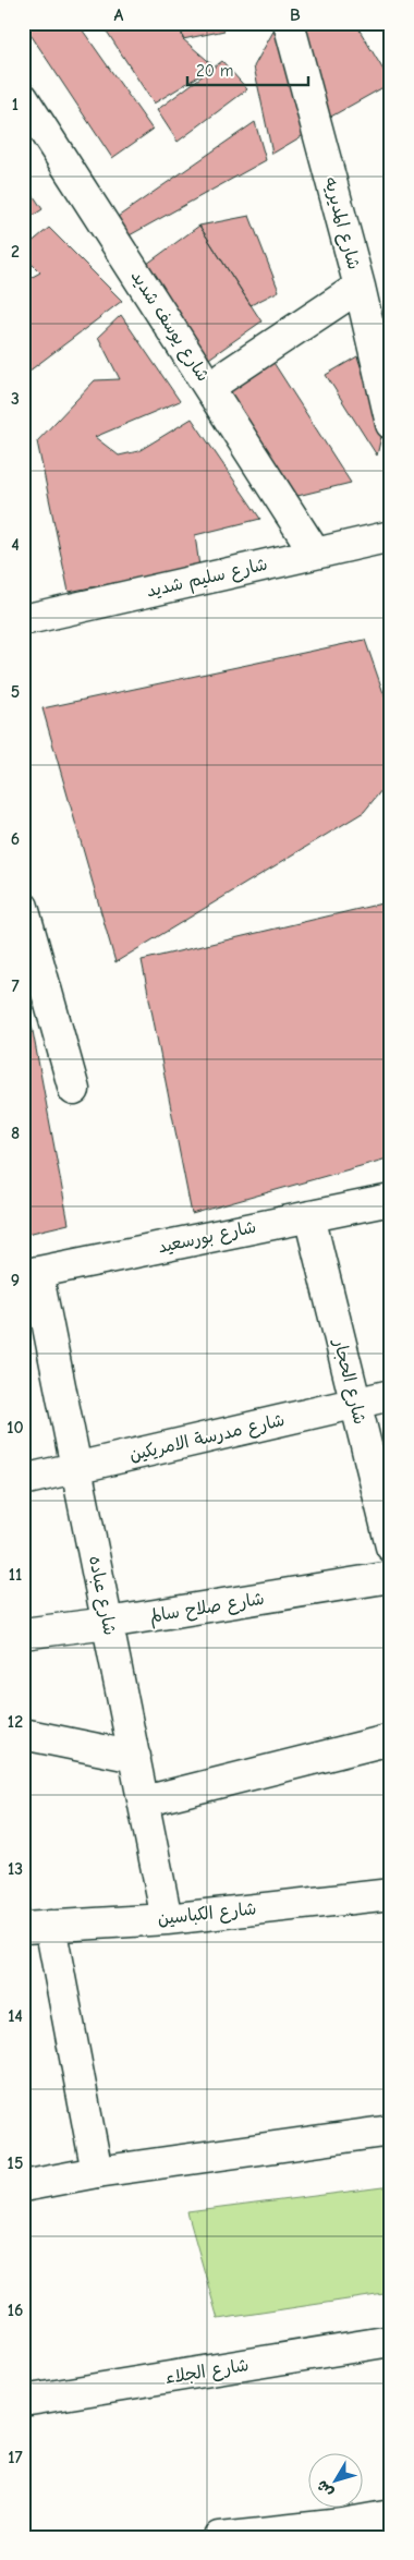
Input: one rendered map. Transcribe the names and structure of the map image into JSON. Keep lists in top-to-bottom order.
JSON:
{
  "streets": {
    "main road": [
      "شارع المديريه",
      "شارع يوسف شديد",
      "شارع سليم شديد",
      "شارع بورسعيد",
      "شارع الحجار",
      "شارع مدرسة الامريكين",
      "شارع عباده",
      "شارع صلاح سالم",
      "شارع الكباسين",
      "شارع الجلاء"
    ]
  },
  "crossings": [
    ["شارع يوسف شديد", "شارع سليم شديد"],
    ["شارع بورسعيد", "شارع الحجار"],
    ["شارع بورسعيد", "شارع عباده"],
    ["شارع الحجار", "شارع مدرسة الامريكين"],
    ["شارع مدرسة الامريكين", "شارع عباده"],
    ["شارع عباده", "شارع صلاح سالم"],
    ["شارع عباده", "شارع الكباسين"]
  ],
  "scale_bar": "20 m",
  "north": "bottom left",
  "grid": {
    "columns": ["A", "B"],
    "rows": [
      "1",
      "2",
      "3",
      "4",
      "5",
      "6",
      "7",
      "8",
      "9",
      "10",
      "11",
      "12",
      "13",
      "14",
      "15",
      "16",
      "17"
    ]
  }
}
